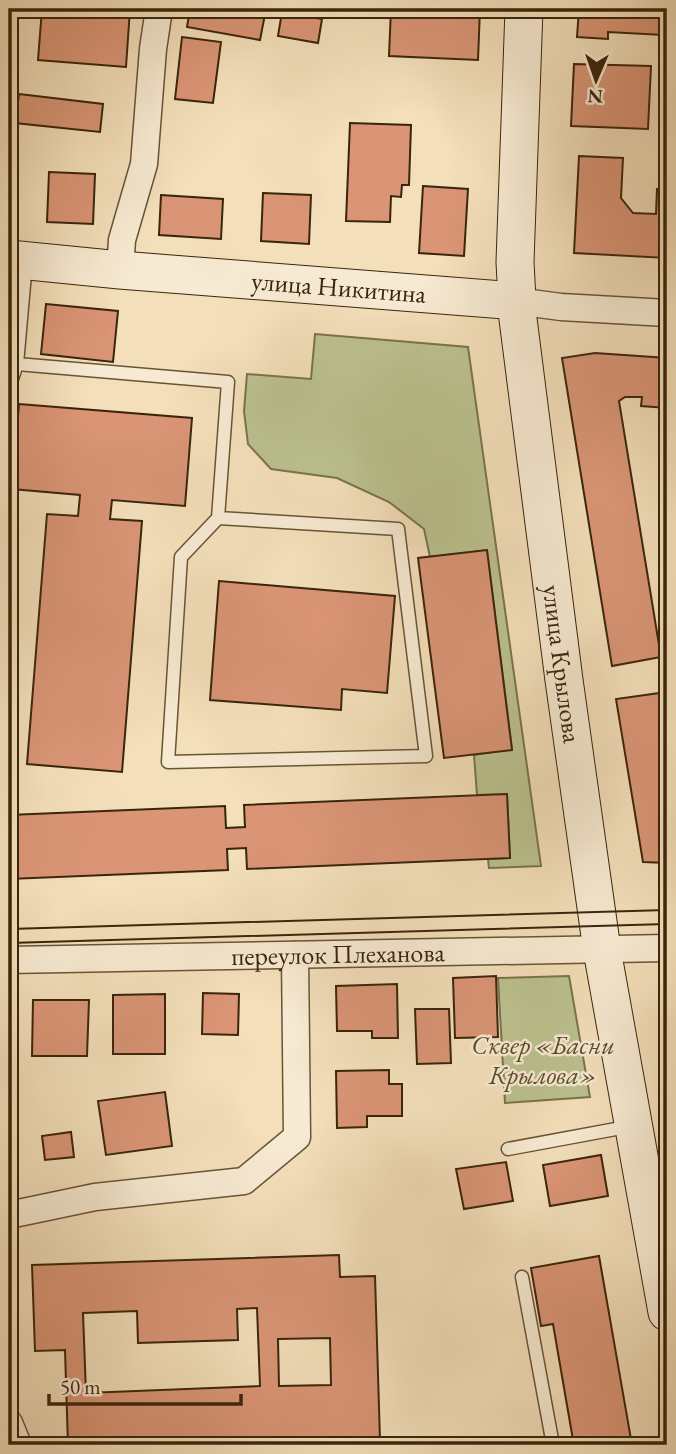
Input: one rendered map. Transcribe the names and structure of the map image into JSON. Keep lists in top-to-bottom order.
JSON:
{
  "streets": {
    "main road": ["улица Никитина", "улица Крылова"],
    "street": ["переулок Плеханова"]
  },
  "crossings": [
    ["улица Никитина", "улица Крылова"],
    ["улица Крылова", "переулок Плеханова"]
  ],
  "parks": ["Сквер «Басни Крылова»"],
  "scale_bar": "50 m",
  "north": "bottom"
}
